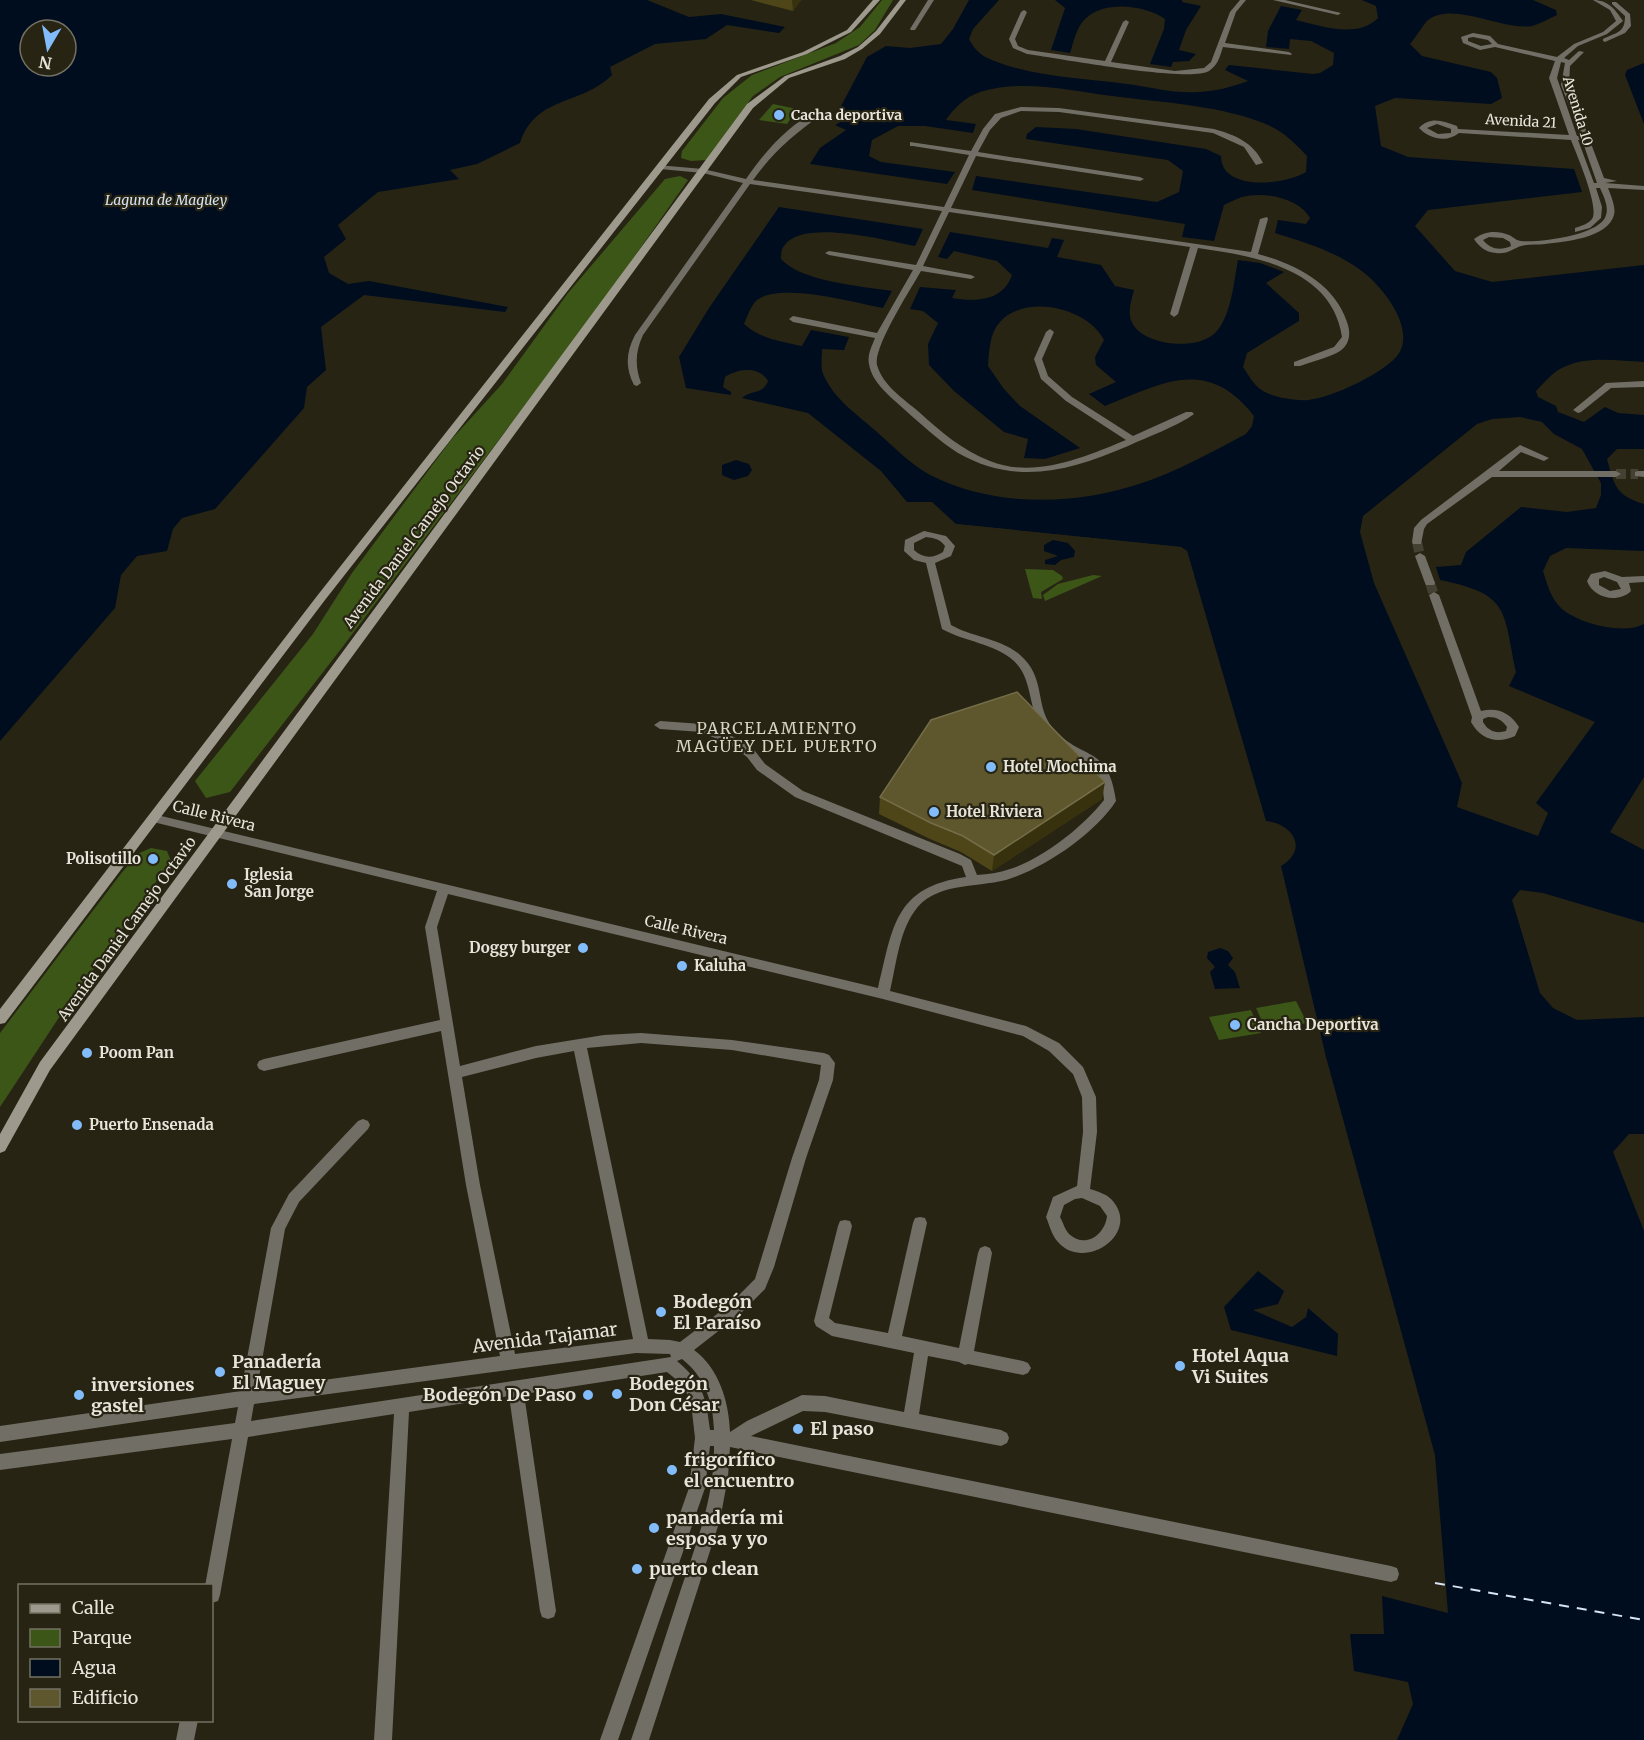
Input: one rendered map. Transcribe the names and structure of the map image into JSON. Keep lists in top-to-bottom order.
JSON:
{
  "streets": {
    "main road": ["Avenida Daniel Camejo Octavio"],
    "street": [
      "Avenida 10",
      "Avenida 21",
      "Calle Rivera",
      "Avenida Tajamar"
    ]
  },
  "crossings": [
    ["Avenida 10", "Avenida 21"],
    ["Avenida Daniel Camejo Octavio", "Calle Rivera"]
  ],
  "districts": ["PARCELAMIENTO MAGÜEY DEL PUERTO"],
  "water": ["Laguna de Magüey"],
  "places": [
    "Cacha deportiva",
    "Hotel Mochima",
    "Hotel Riviera",
    "Polisotillo",
    "Iglesia San Jorge",
    "Doggy burger",
    "Kaluha",
    "Cancha Deportiva",
    "Poom Pan",
    "Puerto Ensenada",
    "Bodegón El Paraíso",
    "Hotel Aqua Vi Suites",
    "Panadería El Maguey",
    "Bodegón Don César",
    "inversiones gastel",
    "Bodegón De Paso",
    "El paso",
    "frigorífico el encuentro",
    "panadería mi esposa y yo",
    "puerto clean"
  ],
  "legend": [
    "Calle",
    "Parque",
    "Agua",
    "Edificio"
  ],
  "north": "bottom"
}
